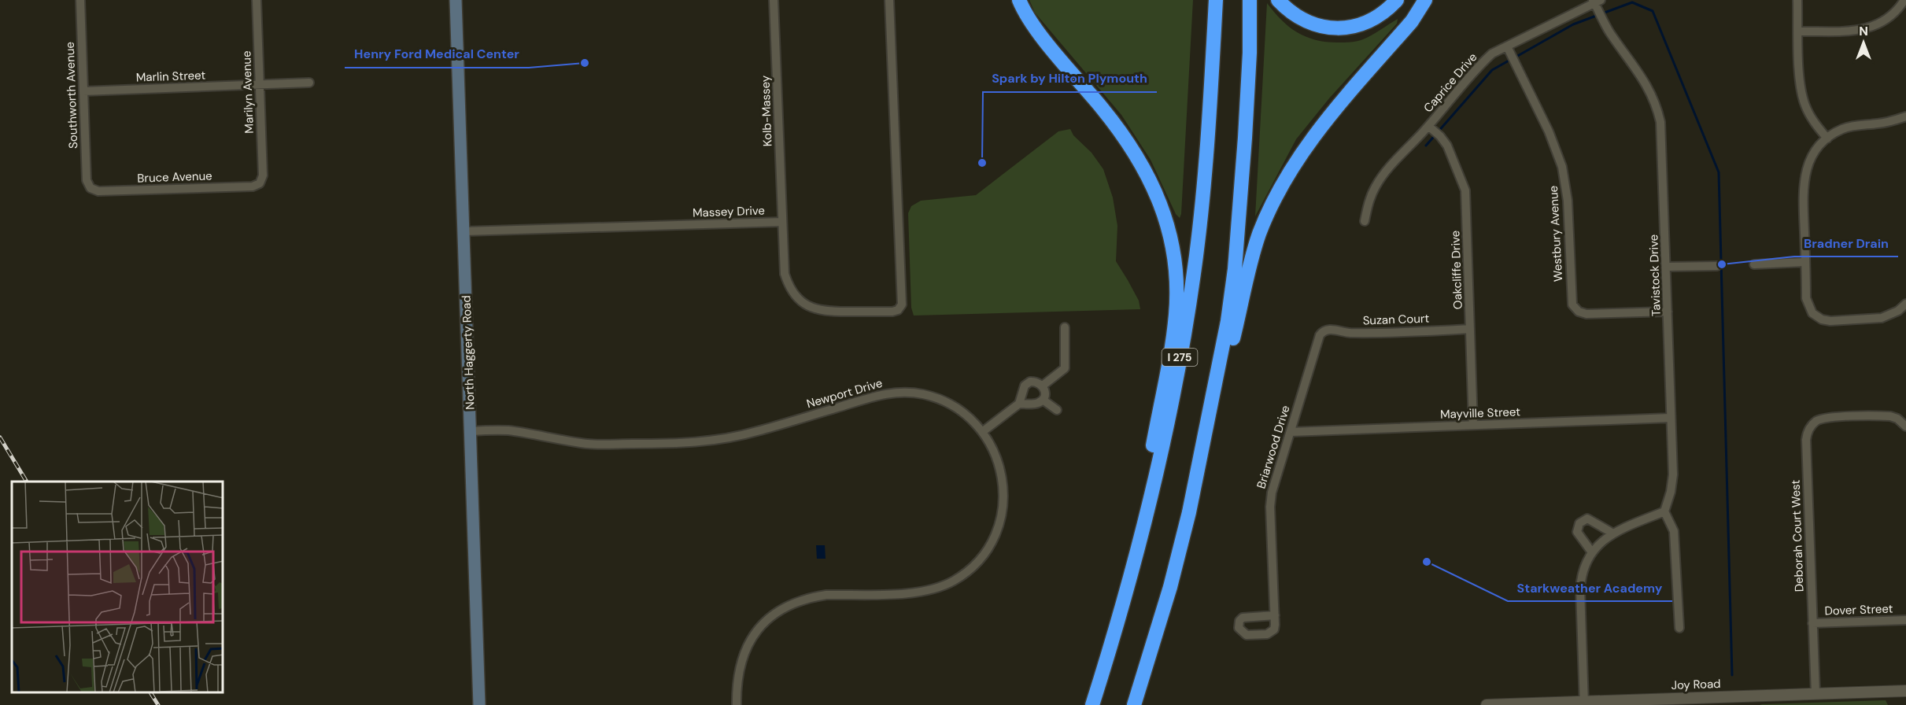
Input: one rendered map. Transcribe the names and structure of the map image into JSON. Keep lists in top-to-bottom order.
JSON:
{
  "streets": {
    "highway": ["I 275"],
    "main road": ["North Haggerty Road"],
    "street": [
      "Marlin Street",
      "Caprice Drive",
      "Marilyn Avenue",
      "Southworth Avenue",
      "Kolb-Massey",
      "Bruce Avenue",
      "Massey Drive",
      "Westbury Avenue",
      "Oakcliffe Drive",
      "Tavistock Drive",
      "Suzan Court",
      "Newport Drive",
      "Mayville Street",
      "Briarwood Drive",
      "Deborah Court West",
      "Dover Street",
      "Joy Road"
    ]
  },
  "crossings": [
    ["Marlin Street", "Marilyn Avenue"],
    ["Marlin Street", "Southworth Avenue"],
    ["Caprice Drive", "Westbury Avenue"],
    ["Caprice Drive", "Oakcliffe Drive"],
    ["Caprice Drive", "Tavistock Drive"],
    ["Marilyn Avenue", "Bruce Avenue"],
    ["Southworth Avenue", "Bruce Avenue"],
    ["Kolb-Massey", "Massey Drive"],
    ["Massey Drive", "North Haggerty Road"],
    ["Westbury Avenue", "Tavistock Drive"],
    ["Oakcliffe Drive", "Suzan Court"],
    ["Oakcliffe Drive", "Mayville Street"],
    ["Tavistock Drive", "Mayville Street"],
    ["Suzan Court", "Briarwood Drive"],
    ["North Haggerty Road", "Newport Drive"],
    ["Mayville Street", "Briarwood Drive"],
    ["Deborah Court West", "Dover Street"],
    ["Deborah Court West", "Joy Road"]
  ],
  "places": [
    "Henry Ford Medical Center",
    "Spark by Hilton Plymouth",
    "Bradner Drain",
    "Starkweather Academy"
  ],
  "north": "top"
}
